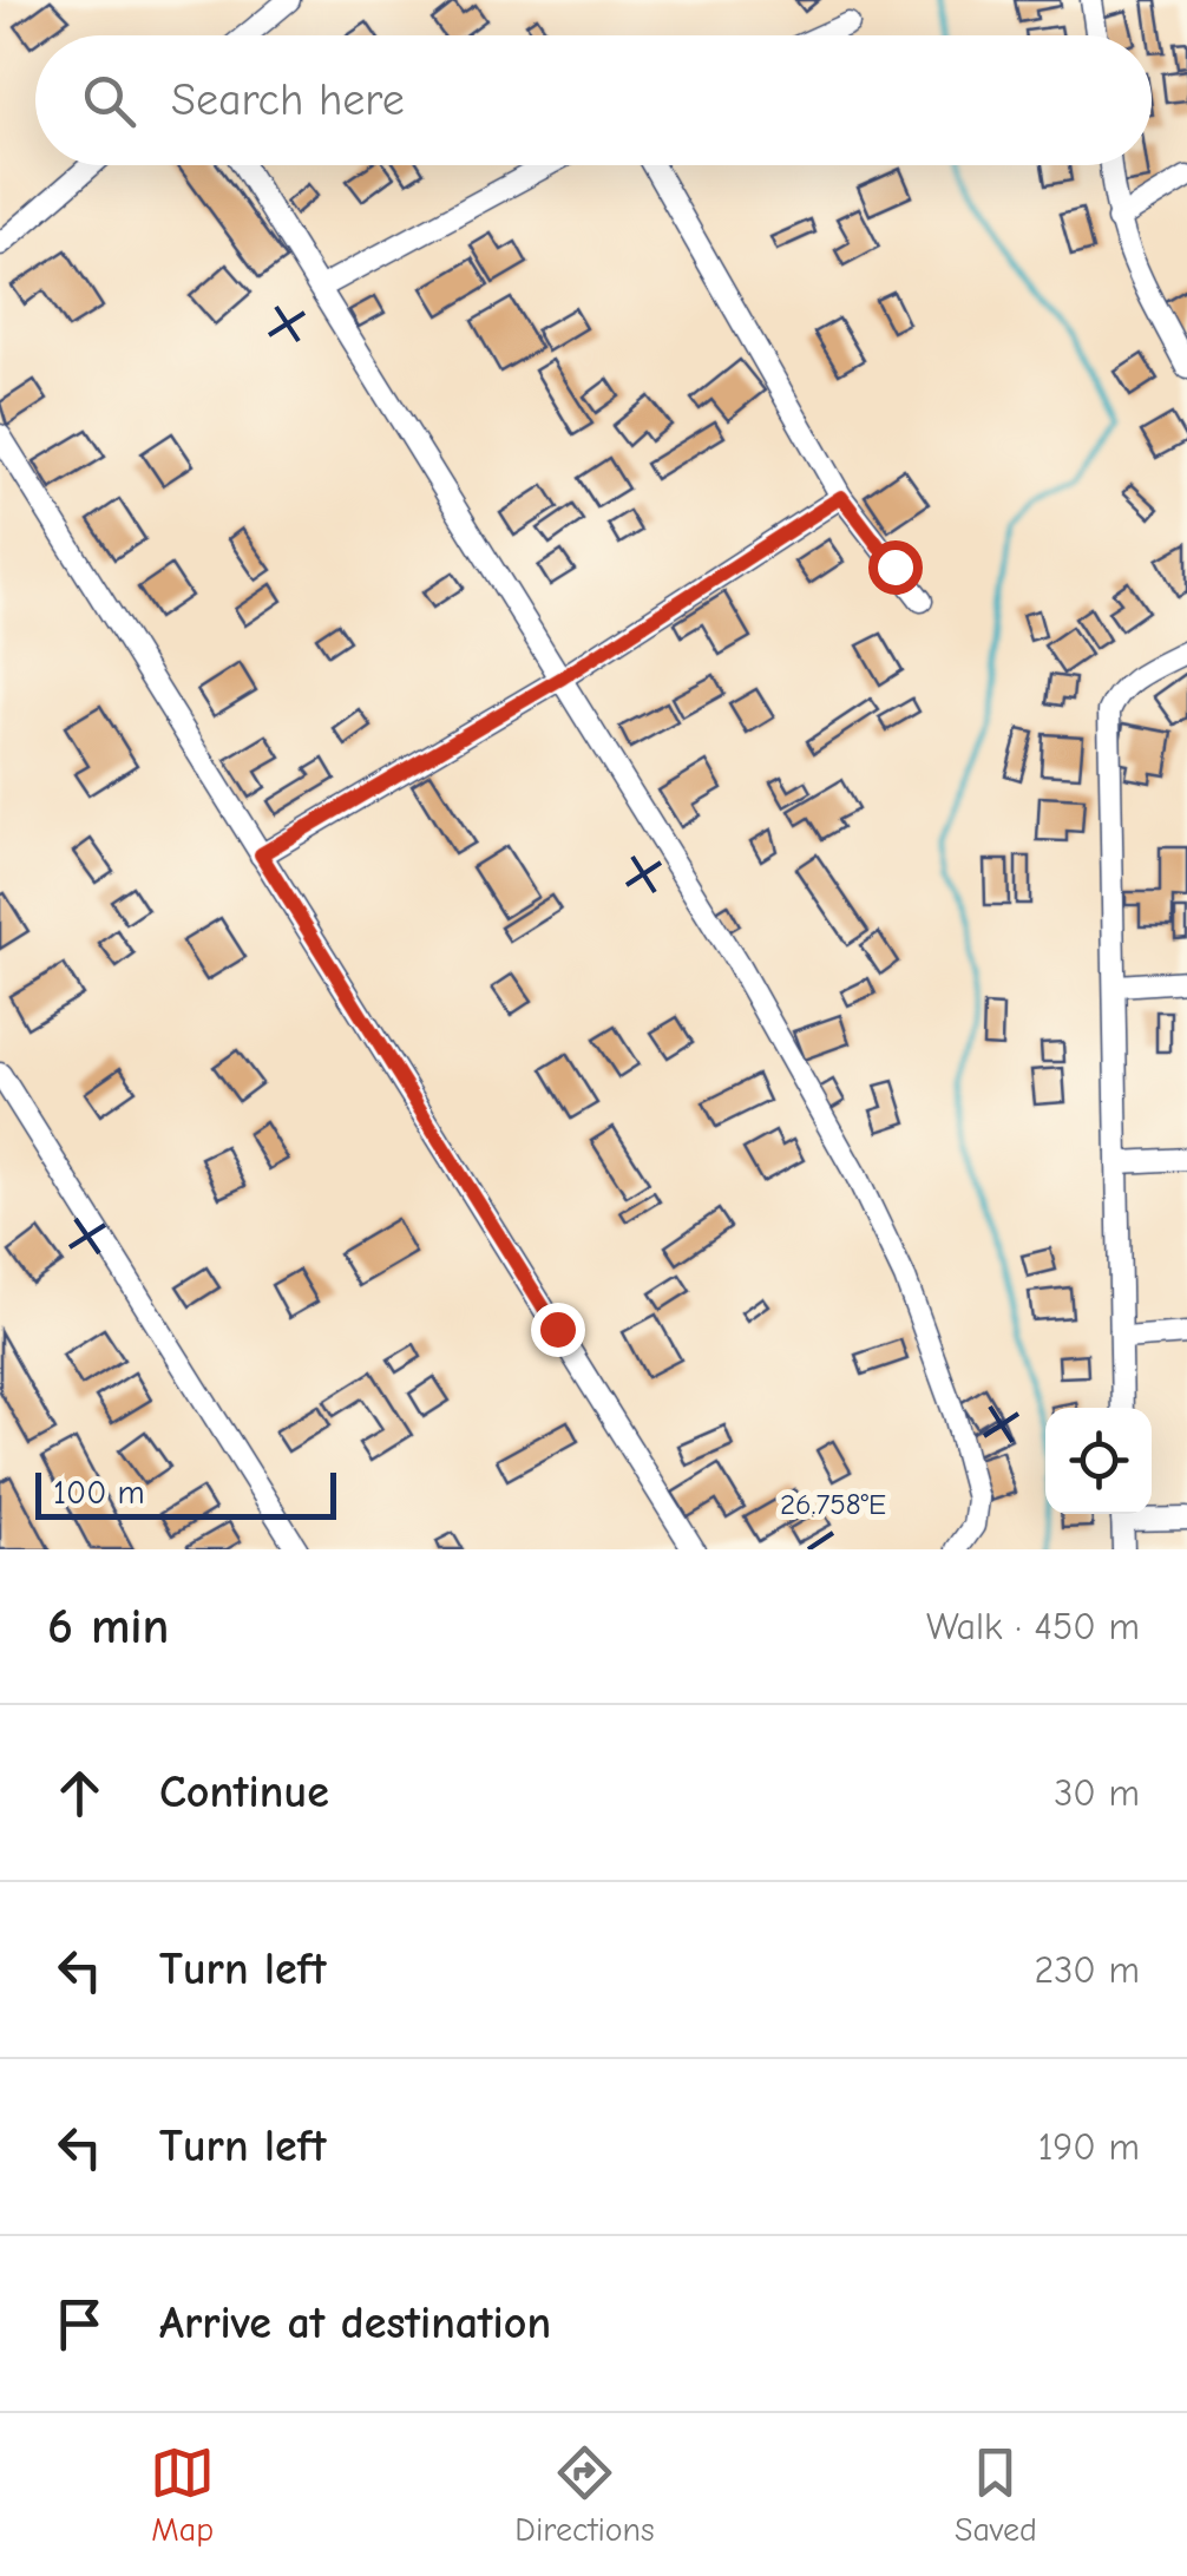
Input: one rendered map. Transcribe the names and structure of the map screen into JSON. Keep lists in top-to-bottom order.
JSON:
{
  "scale_bar": "100 m",
  "page": {
    "search": "Search here",
    "scale": "100 m",
    "heading": ["6 min", "Walk · 450 m"],
    "list": [
      ["Continue", "30 m"],
      ["Turn left", "230 m"],
      ["Turn left", "190 m"],
      "Arrive at destination"
    ],
    "nav": ["Map", "Directions", "Saved"]
  },
  "coordinates": ["26.758°E"]
}
